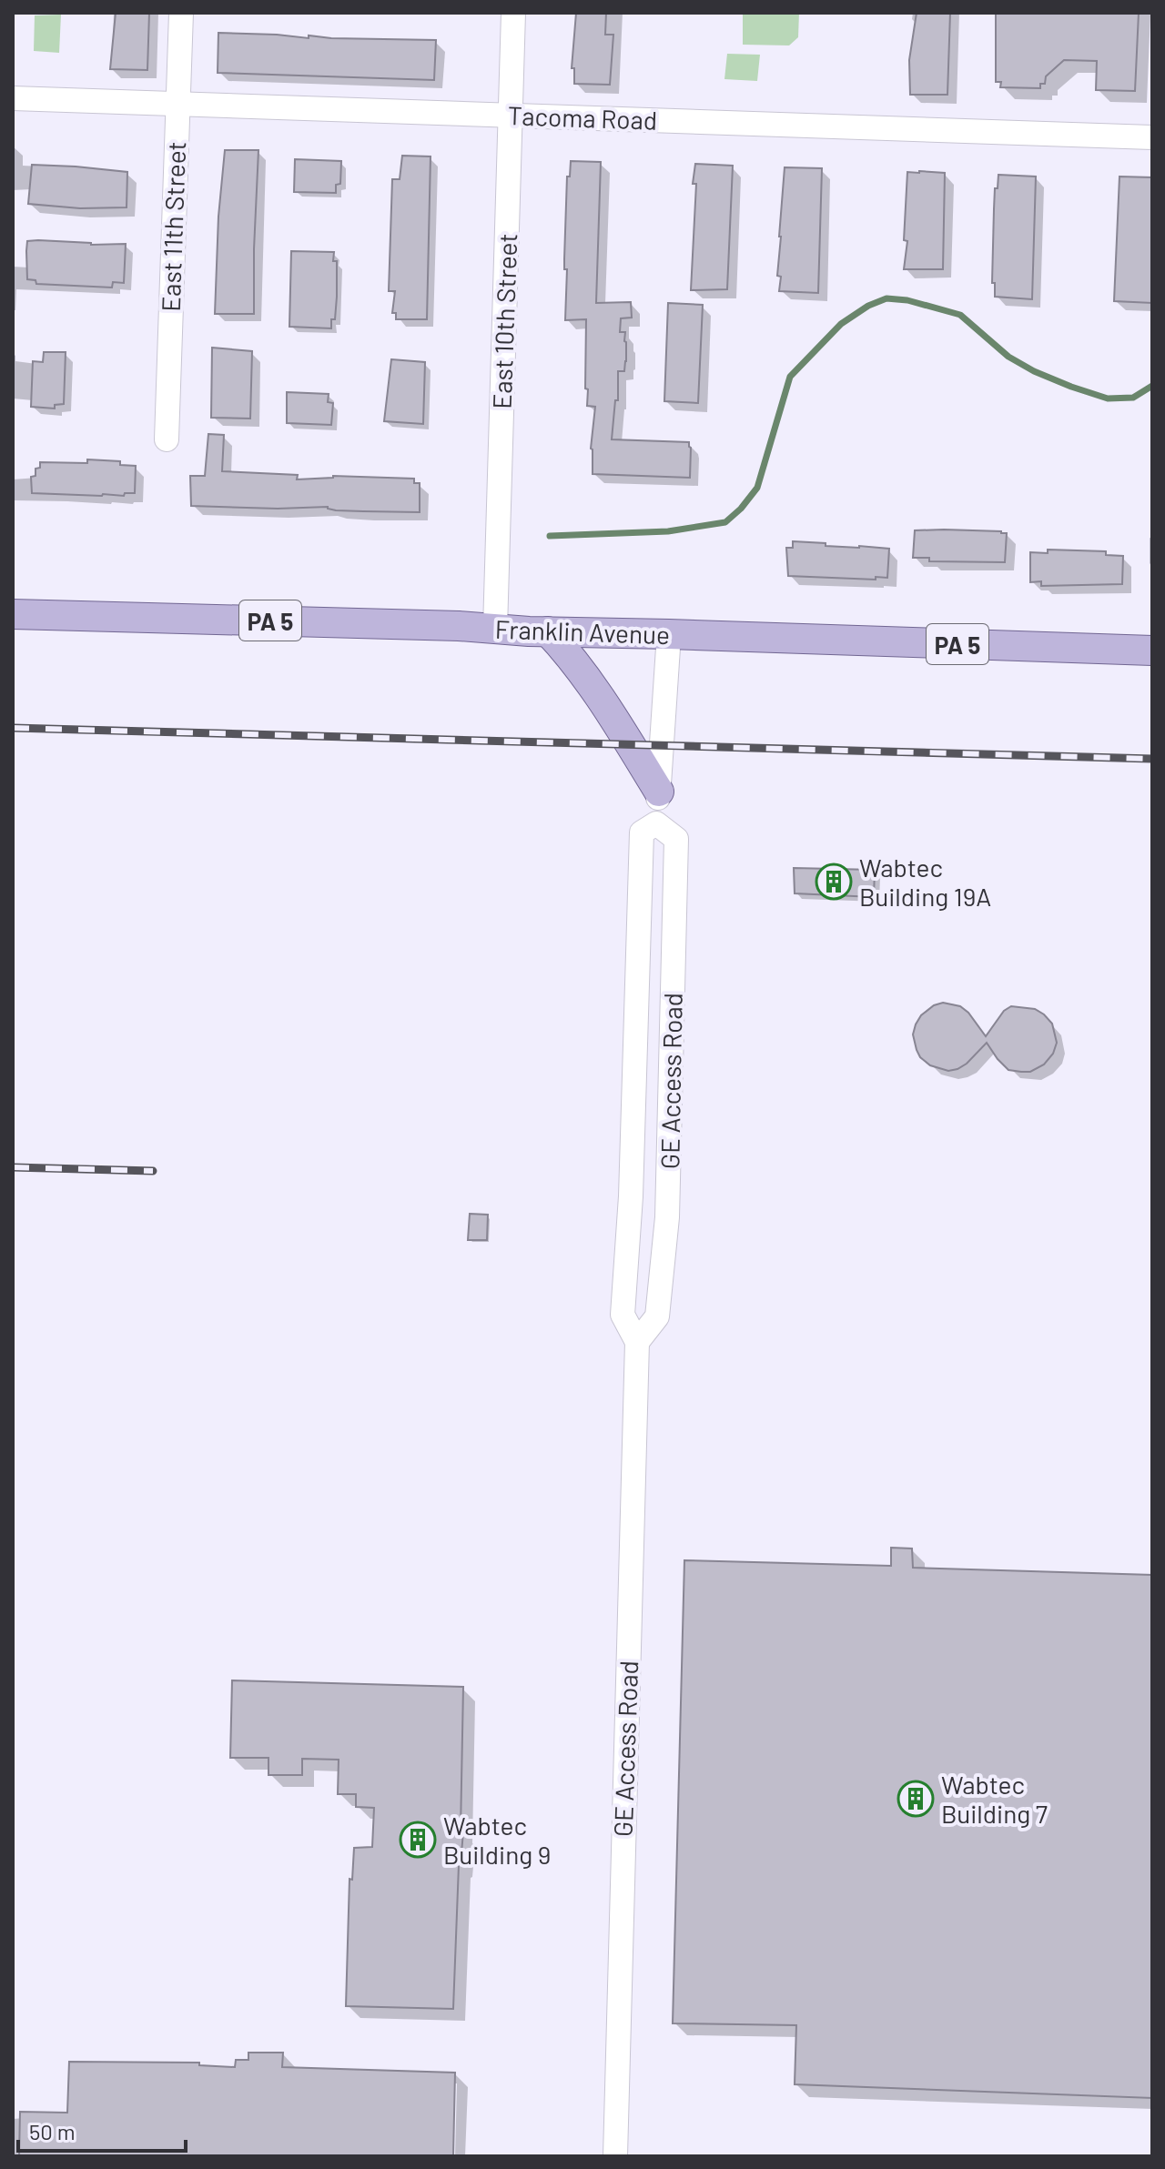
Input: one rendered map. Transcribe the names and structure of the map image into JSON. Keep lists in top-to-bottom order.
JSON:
{
  "streets": {
    "main road": ["PA 5", "Franklin Avenue"],
    "street": [
      "Tacoma Road",
      "East 11th Street",
      "East 10th Street",
      "GE Access Road"
    ]
  },
  "crossings": [
    ["Tacoma Road", "East 11th Street"],
    ["Tacoma Road", "East 10th Street"],
    ["East 10th Street", "Franklin Avenue"],
    ["Franklin Avenue", "GE Access Road"]
  ],
  "places": {
    "building": ["Wabtec Building 19A", "Wabtec Building 7", "Wabtec Building 9"]
  },
  "scale_bar": "50 m"
}
